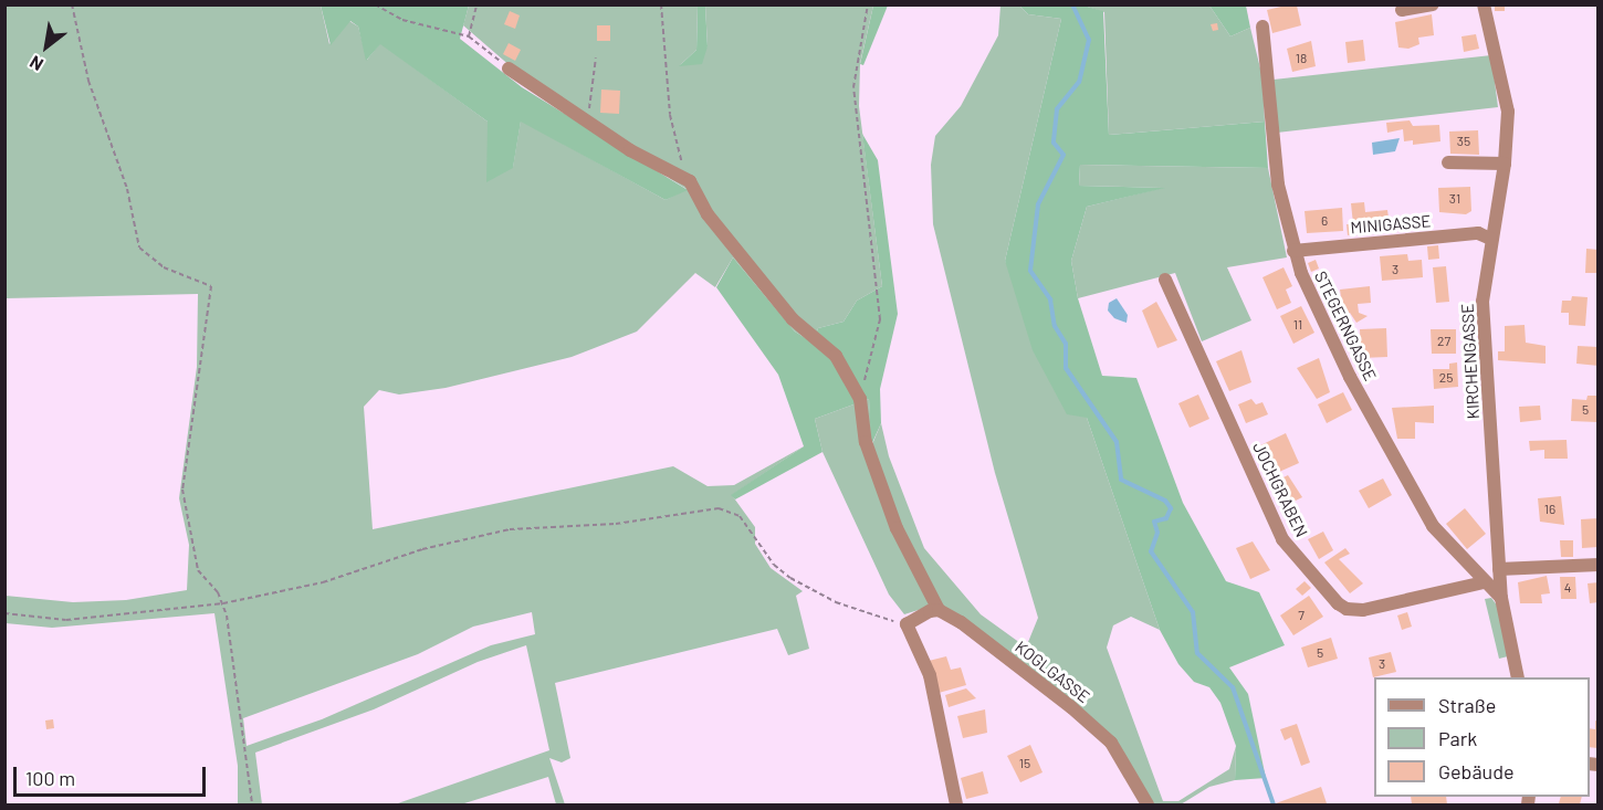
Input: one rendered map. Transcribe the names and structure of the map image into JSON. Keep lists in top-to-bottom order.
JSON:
{
  "streets": {
    "street": [
      "MINIGASSE",
      "STEGERNGASSE",
      "KIRCHENGASSE",
      "JOCHGRABEN",
      "KOGLGASSE"
    ]
  },
  "crossings": [
    ["MINIGASSE", "STEGERNGASSE"],
    ["MINIGASSE", "KIRCHENGASSE"],
    ["STEGERNGASSE", "KIRCHENGASSE"],
    ["STEGERNGASSE", "JOCHGRABEN"]
  ],
  "house_numbers": [
    "18",
    "35",
    "31",
    "6",
    "3",
    "11",
    "27",
    "25",
    "5",
    "16",
    "4",
    "7",
    "5",
    "3",
    "15"
  ],
  "legend": ["Straße", "Park", "Gebäude"],
  "scale_bar": "100 m",
  "north": "bottom left"
}
